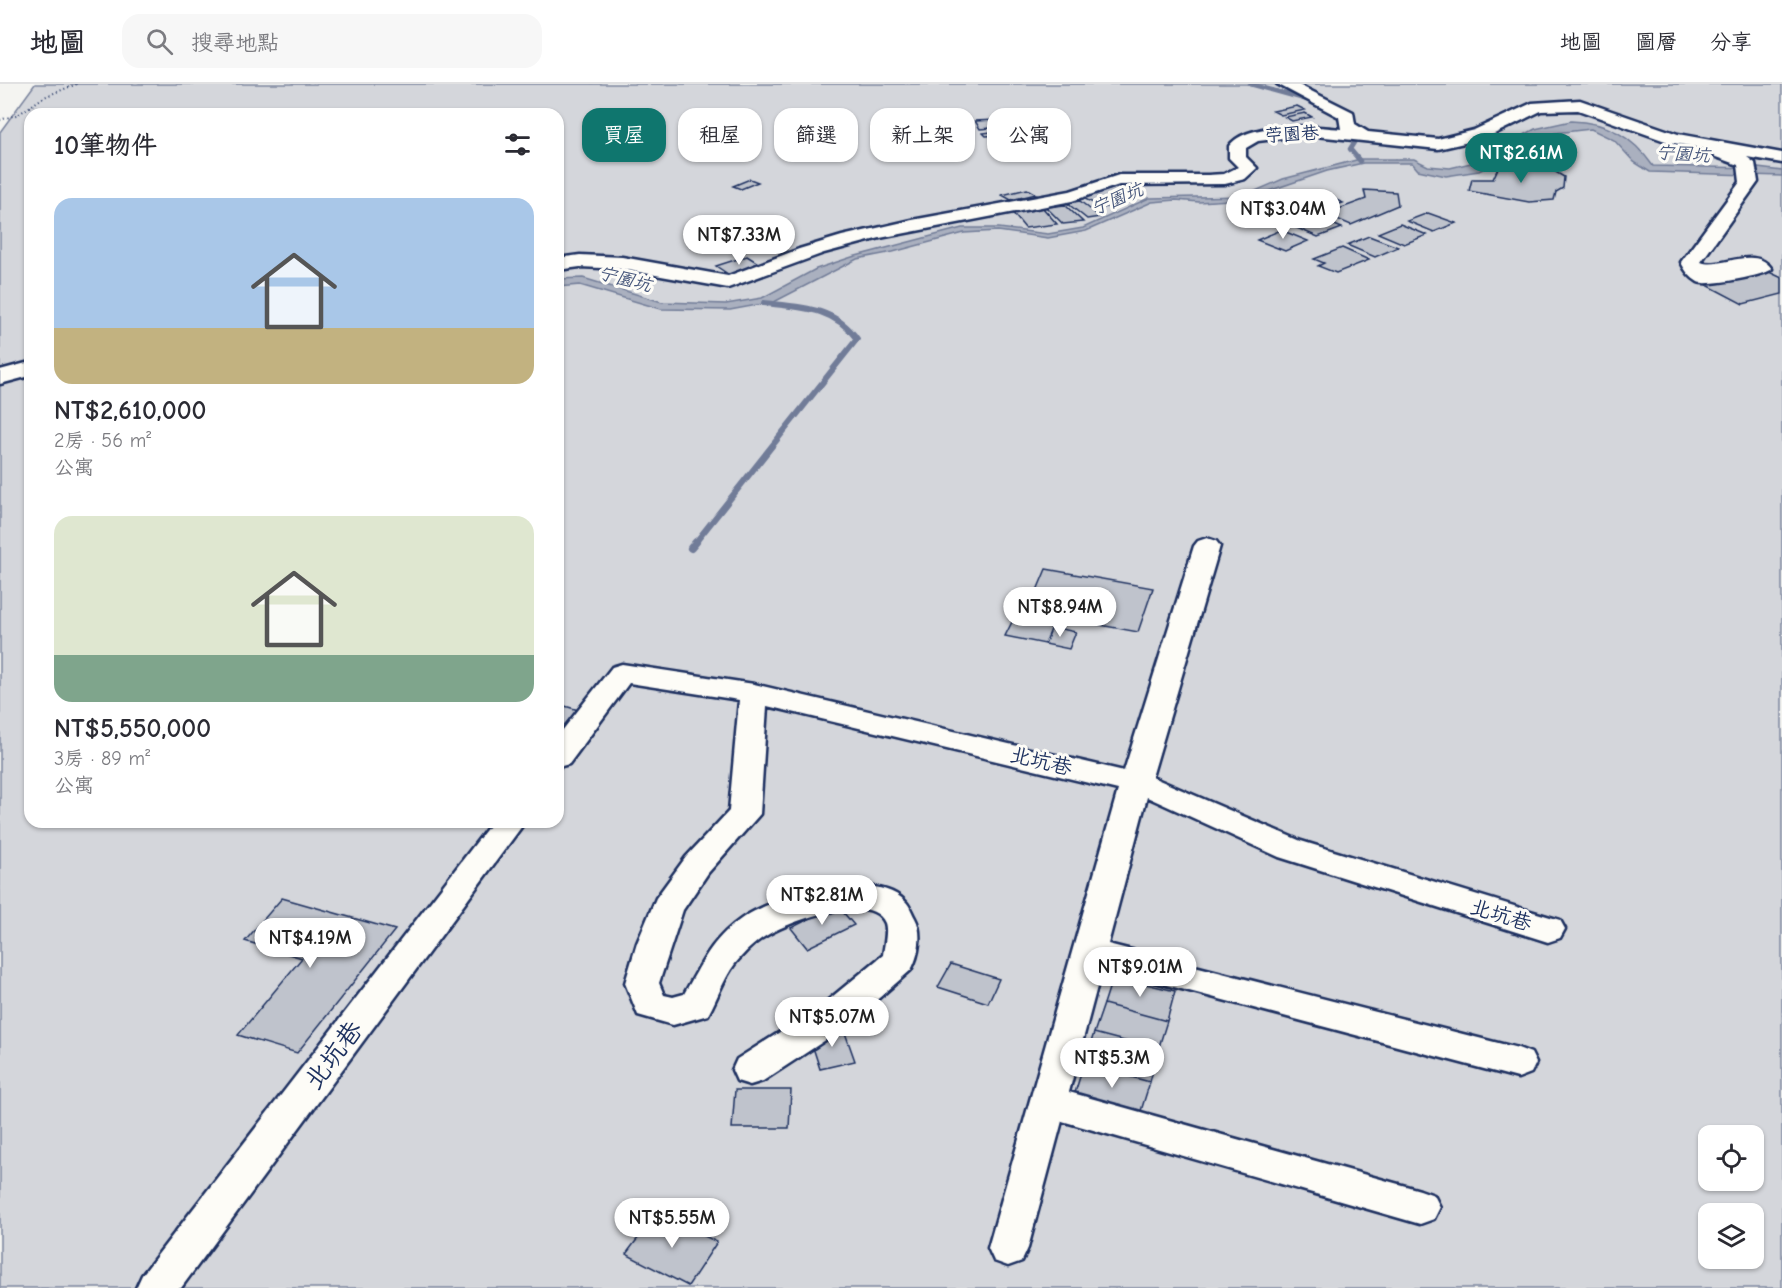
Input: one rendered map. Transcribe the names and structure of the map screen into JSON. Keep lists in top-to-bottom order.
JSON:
{
  "streets": {
    "street": ["苧園巷", "北坑巷"]
  },
  "water": ["宁園坑"],
  "page": {
    "header": "地圖",
    "search": "搜尋地點",
    "nav": ["地圖", "圖層", "分享"],
    "chip": [
      "買屋",
      "租屋",
      "篩選",
      "新上架",
      "公寓"
    ],
    "heading": "10筆物件",
    "price": [
      "NT$2.61M",
      "NT$3.04M",
      "NT$7.33M",
      "NT$8.94M",
      "NT$2.81M",
      "NT$4.19M",
      "NT$9.01M",
      "NT$5.07M",
      "NT$5.3M",
      "NT$5.55M"
    ],
    "list": [
      {
        "name": "NT$2,610,000",
        "note": "2房 · 56 m² · 公寓"
      },
      {
        "name": "NT$5,550,000",
        "note": "3房 · 89 m² · 公寓"
      }
    ]
  }
}
